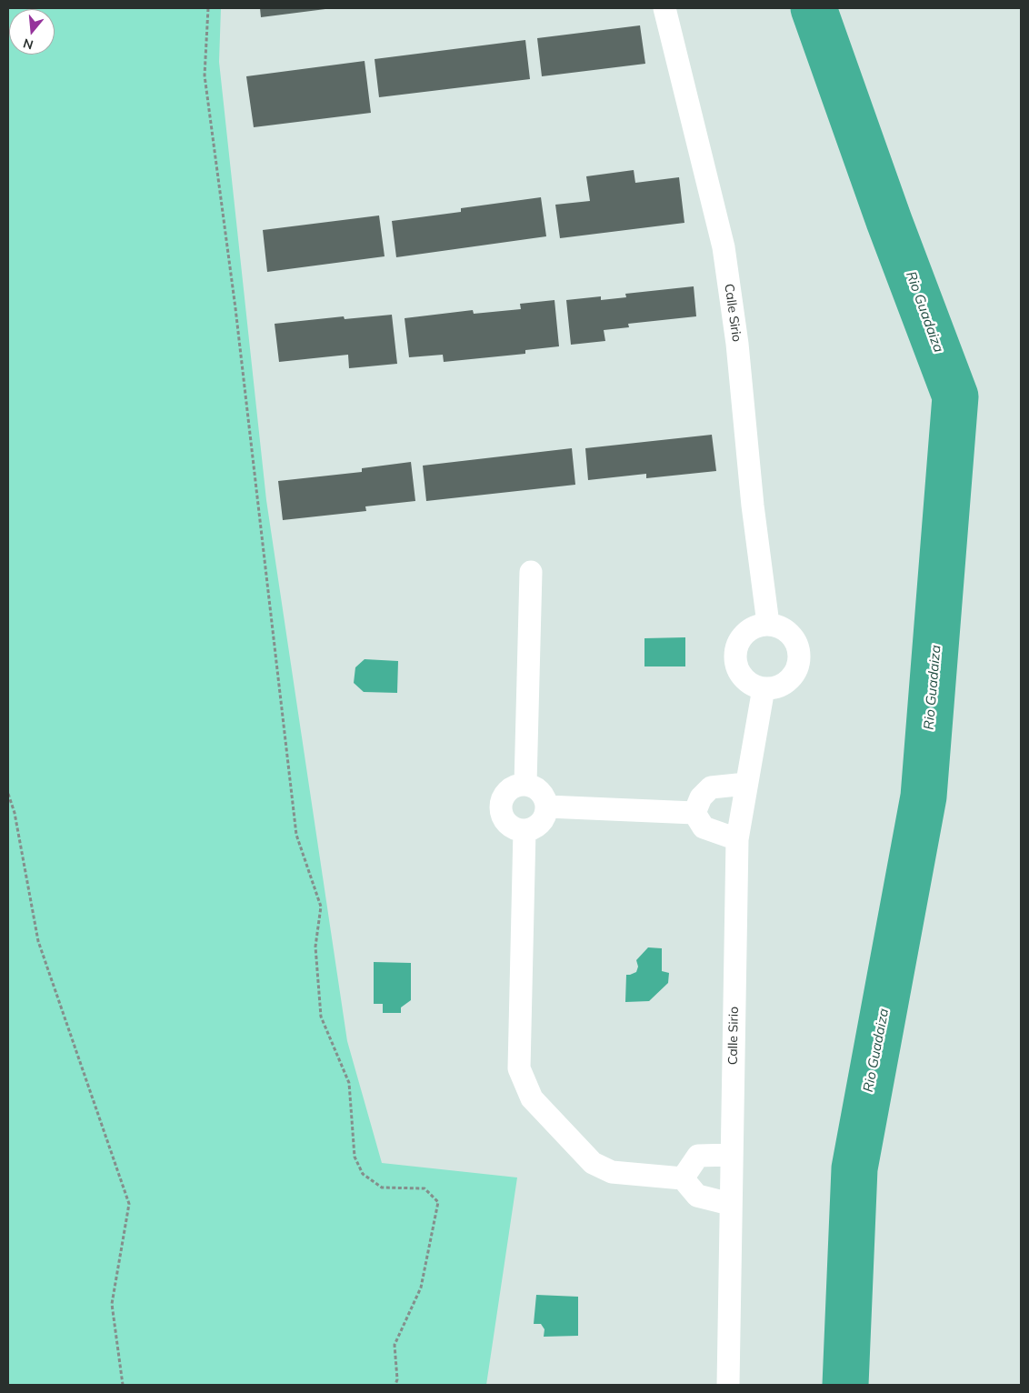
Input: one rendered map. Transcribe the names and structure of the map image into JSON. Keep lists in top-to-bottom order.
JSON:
{
  "streets": {
    "street": ["Calle Sirio"]
  },
  "water": ["Rio Guadaiza"],
  "north": "bottom"
}
